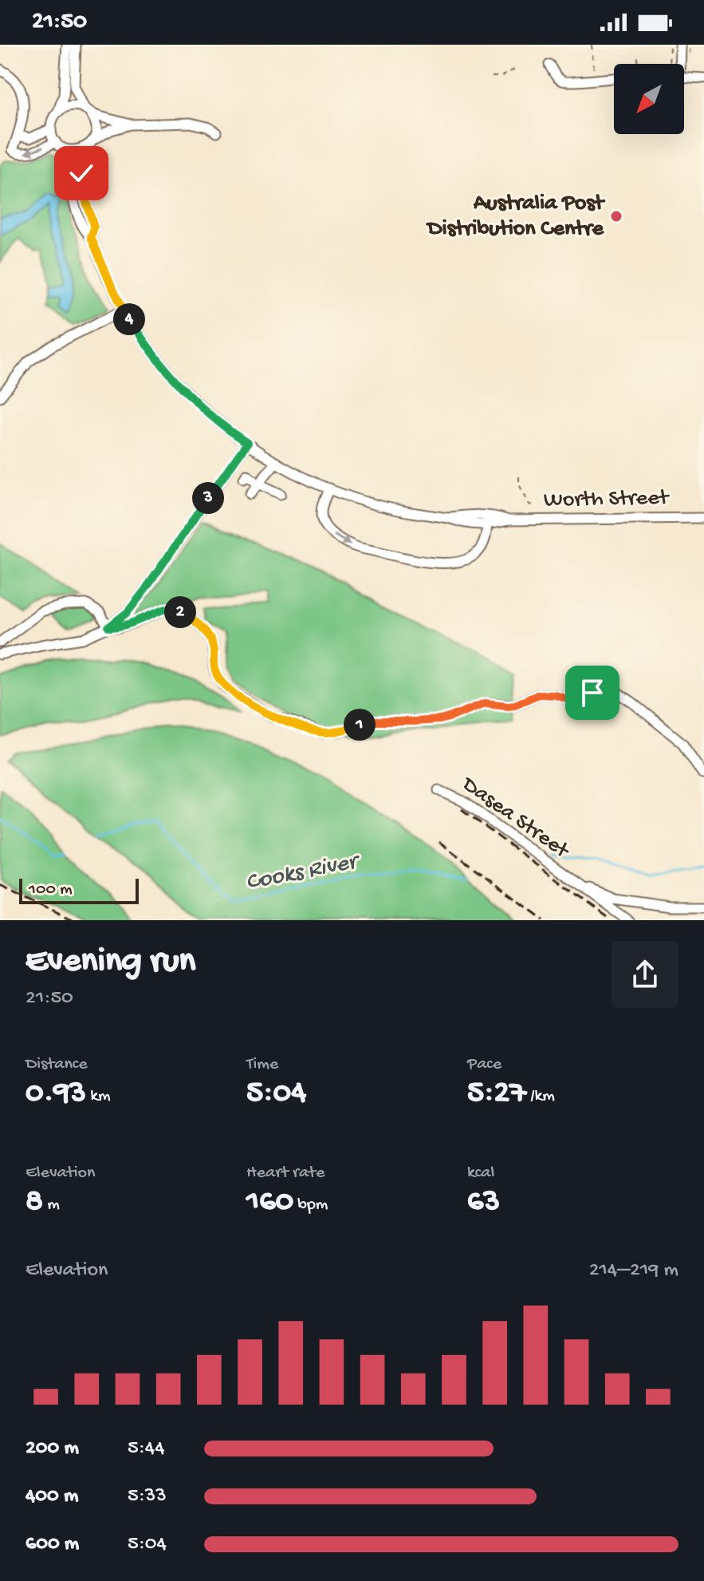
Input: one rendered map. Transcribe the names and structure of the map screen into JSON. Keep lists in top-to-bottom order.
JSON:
{
  "streets": {
    "street": ["Worth Street", "Dasea Street"]
  },
  "water": ["Cooks River"],
  "places": ["Australia Post Distribution Centre"],
  "scale_bar": "100 m",
  "north": "bottom left",
  "page": {
    "status": "21:50",
    "pins": [
      "4",
      "3",
      "2",
      "1"
    ],
    "scale": "100 m",
    "heading": ["Evening run", "21:50"],
    "stats": [
      ["Distance", "0.93 km"],
      ["Time", "5:04"],
      ["Pace", "5:27 /km"],
      ["Elevation", "8 m"],
      ["Heart rate", "160 bpm"],
      ["kcal", "63"]
    ],
    "chart": ["Elevation", "214–219 m"],
    "list": [
      {
        "name": "200 m",
        "note": "5:44"
      },
      {
        "name": "400 m",
        "note": "5:33"
      },
      {
        "name": "600 m",
        "note": "5:04"
      }
    ]
  }
}
